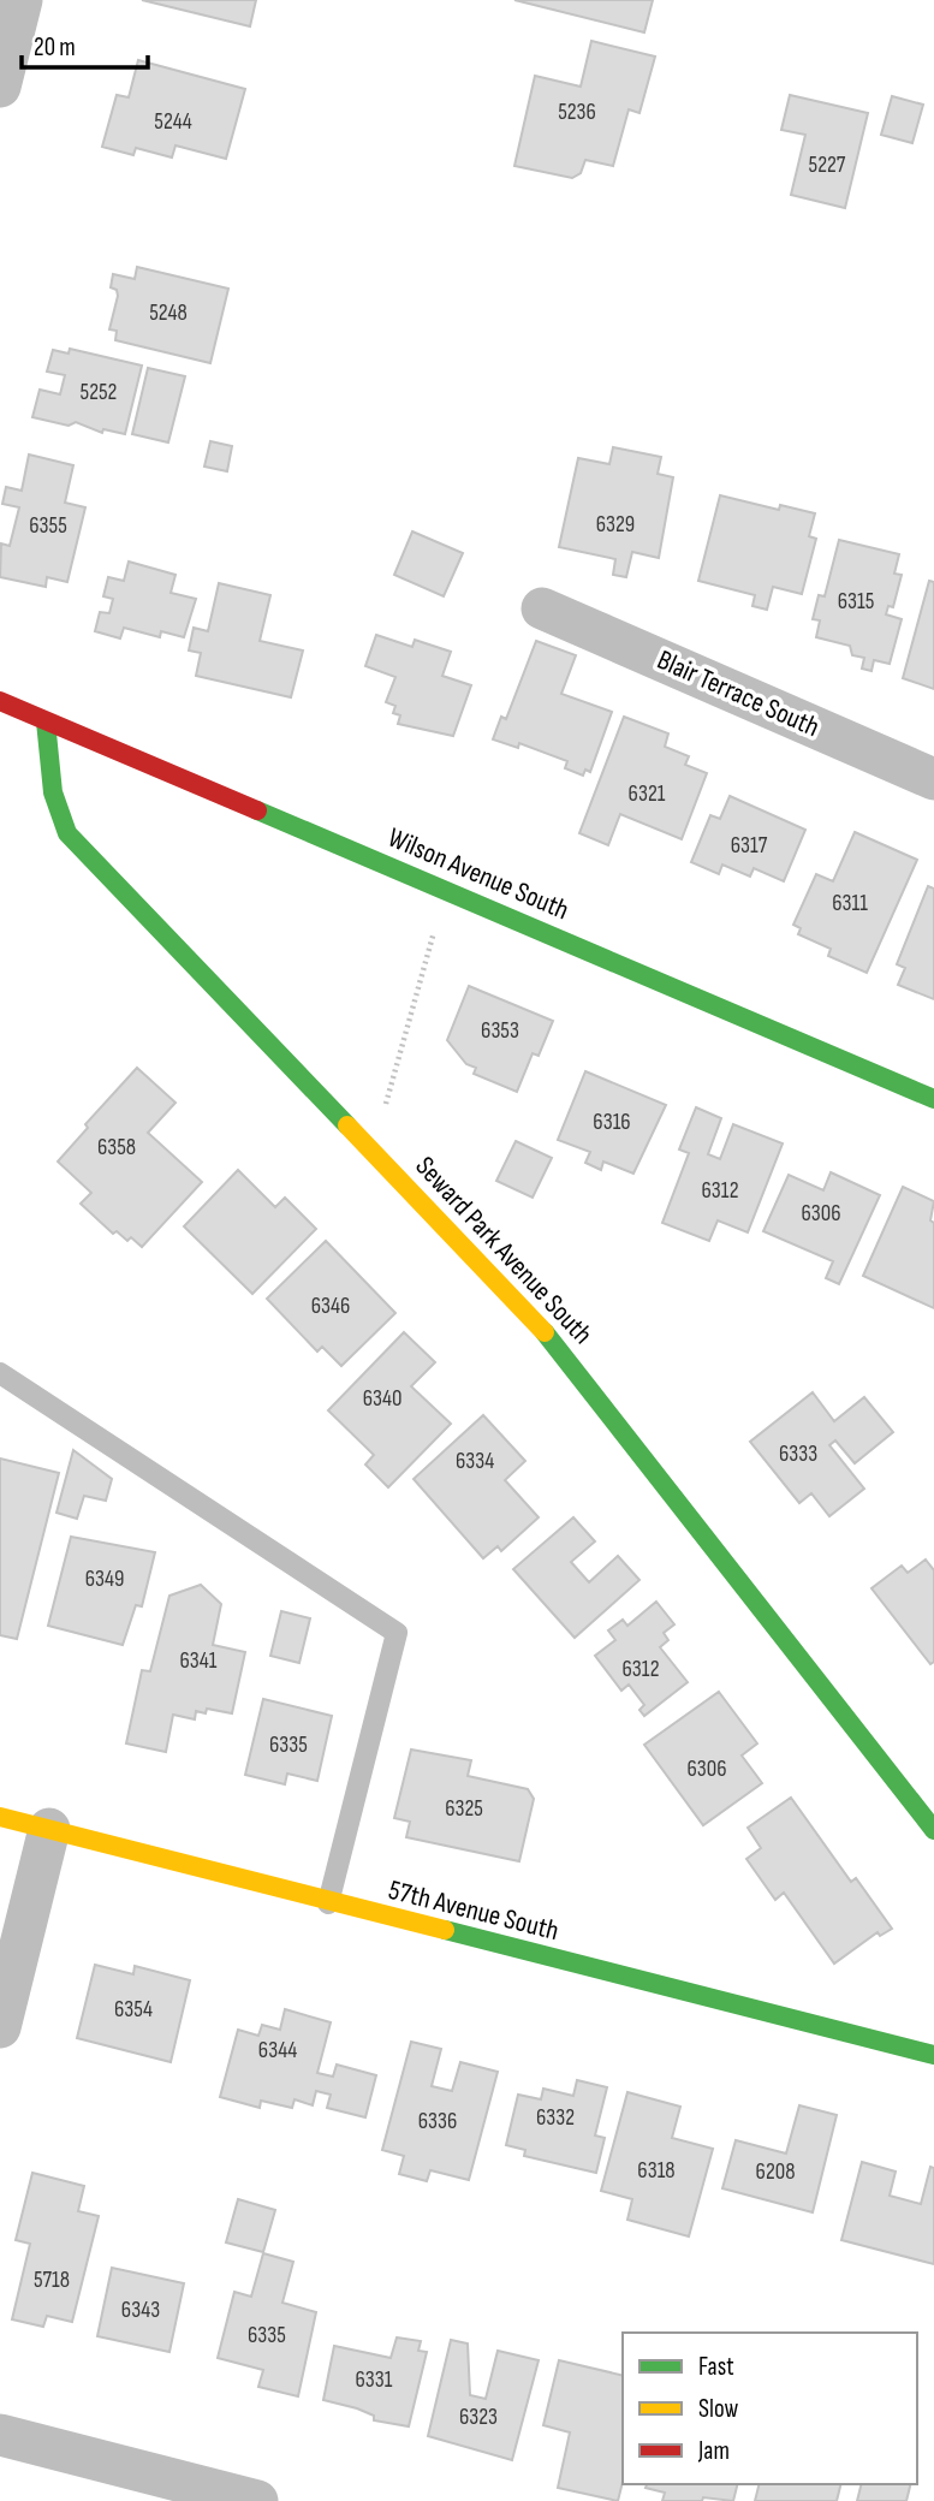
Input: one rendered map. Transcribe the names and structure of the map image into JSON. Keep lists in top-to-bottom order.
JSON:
{
  "streets": {
    "street": [
      "Blair Terrace South",
      "Wilson Avenue South",
      "Seward Park Avenue South",
      "57th Avenue South"
    ]
  },
  "crossings": [
    ["Wilson Avenue South", "Seward Park Avenue South"]
  ],
  "house_numbers": [
    "5236",
    "5244",
    "5227",
    "5248",
    "5252",
    "6329",
    "6355",
    "6315",
    "6321",
    "6317",
    "6311",
    "6353",
    "6316",
    "6358",
    "6312",
    "6306",
    "6346",
    "6340",
    "6333",
    "6334",
    "6349",
    "6341",
    "6312",
    "6335",
    "6306",
    "6325",
    "6354",
    "6344",
    "6332",
    "6336",
    "6318",
    "6208",
    "5718",
    "6343",
    "6335",
    "6331",
    "6323"
  ],
  "legend": ["Fast", "Slow", "Jam"],
  "scale_bar": "20 m"
}
